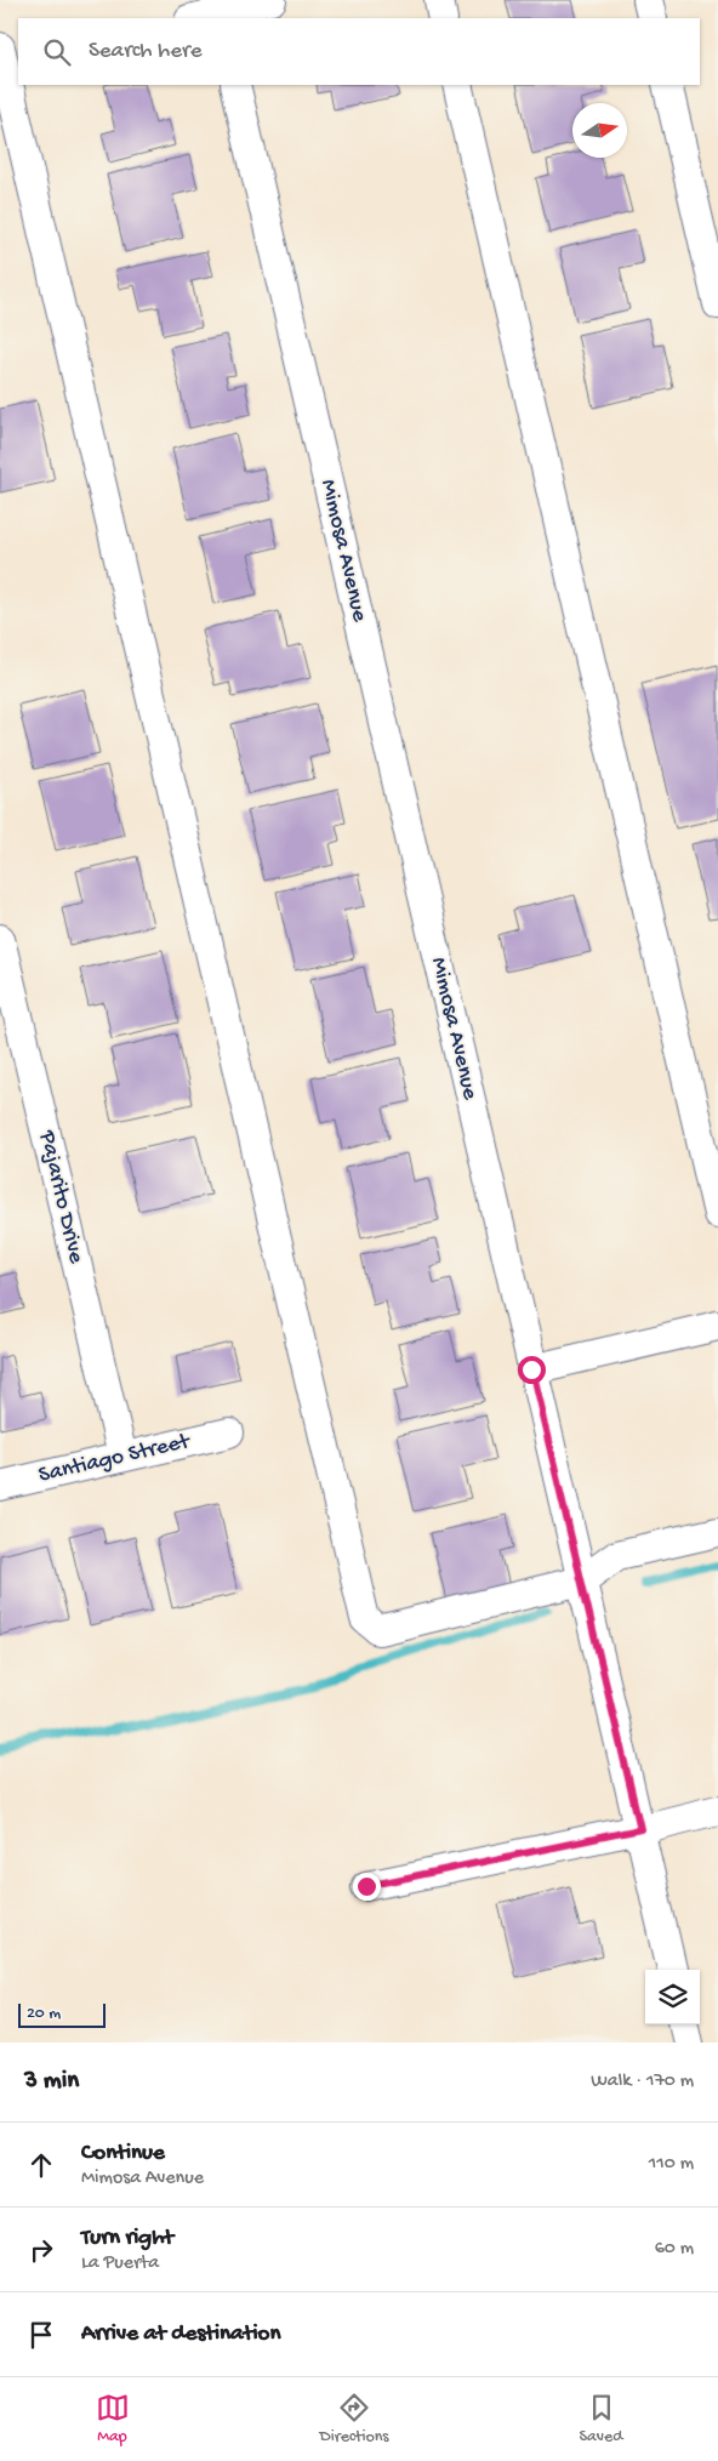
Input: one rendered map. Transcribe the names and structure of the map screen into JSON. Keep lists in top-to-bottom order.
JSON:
{
  "streets": {
    "street": ["Mimosa Avenue", "Pajarito Drive", "Santiago Street"]
  },
  "crossings": [
    ["Pajarito Drive", "Santiago Street"]
  ],
  "scale_bar": "20 m",
  "north": "right",
  "page": {
    "search": "Search here",
    "scale": "20 m",
    "heading": ["3 min", "Walk · 170 m"],
    "list": [
      ["Continue", "Mimosa Avenue", "110 m"],
      ["Turn right", "La Puerta", "60 m"],
      "Arrive at destination"
    ],
    "nav": ["Map", "Directions", "Saved"]
  }
}
